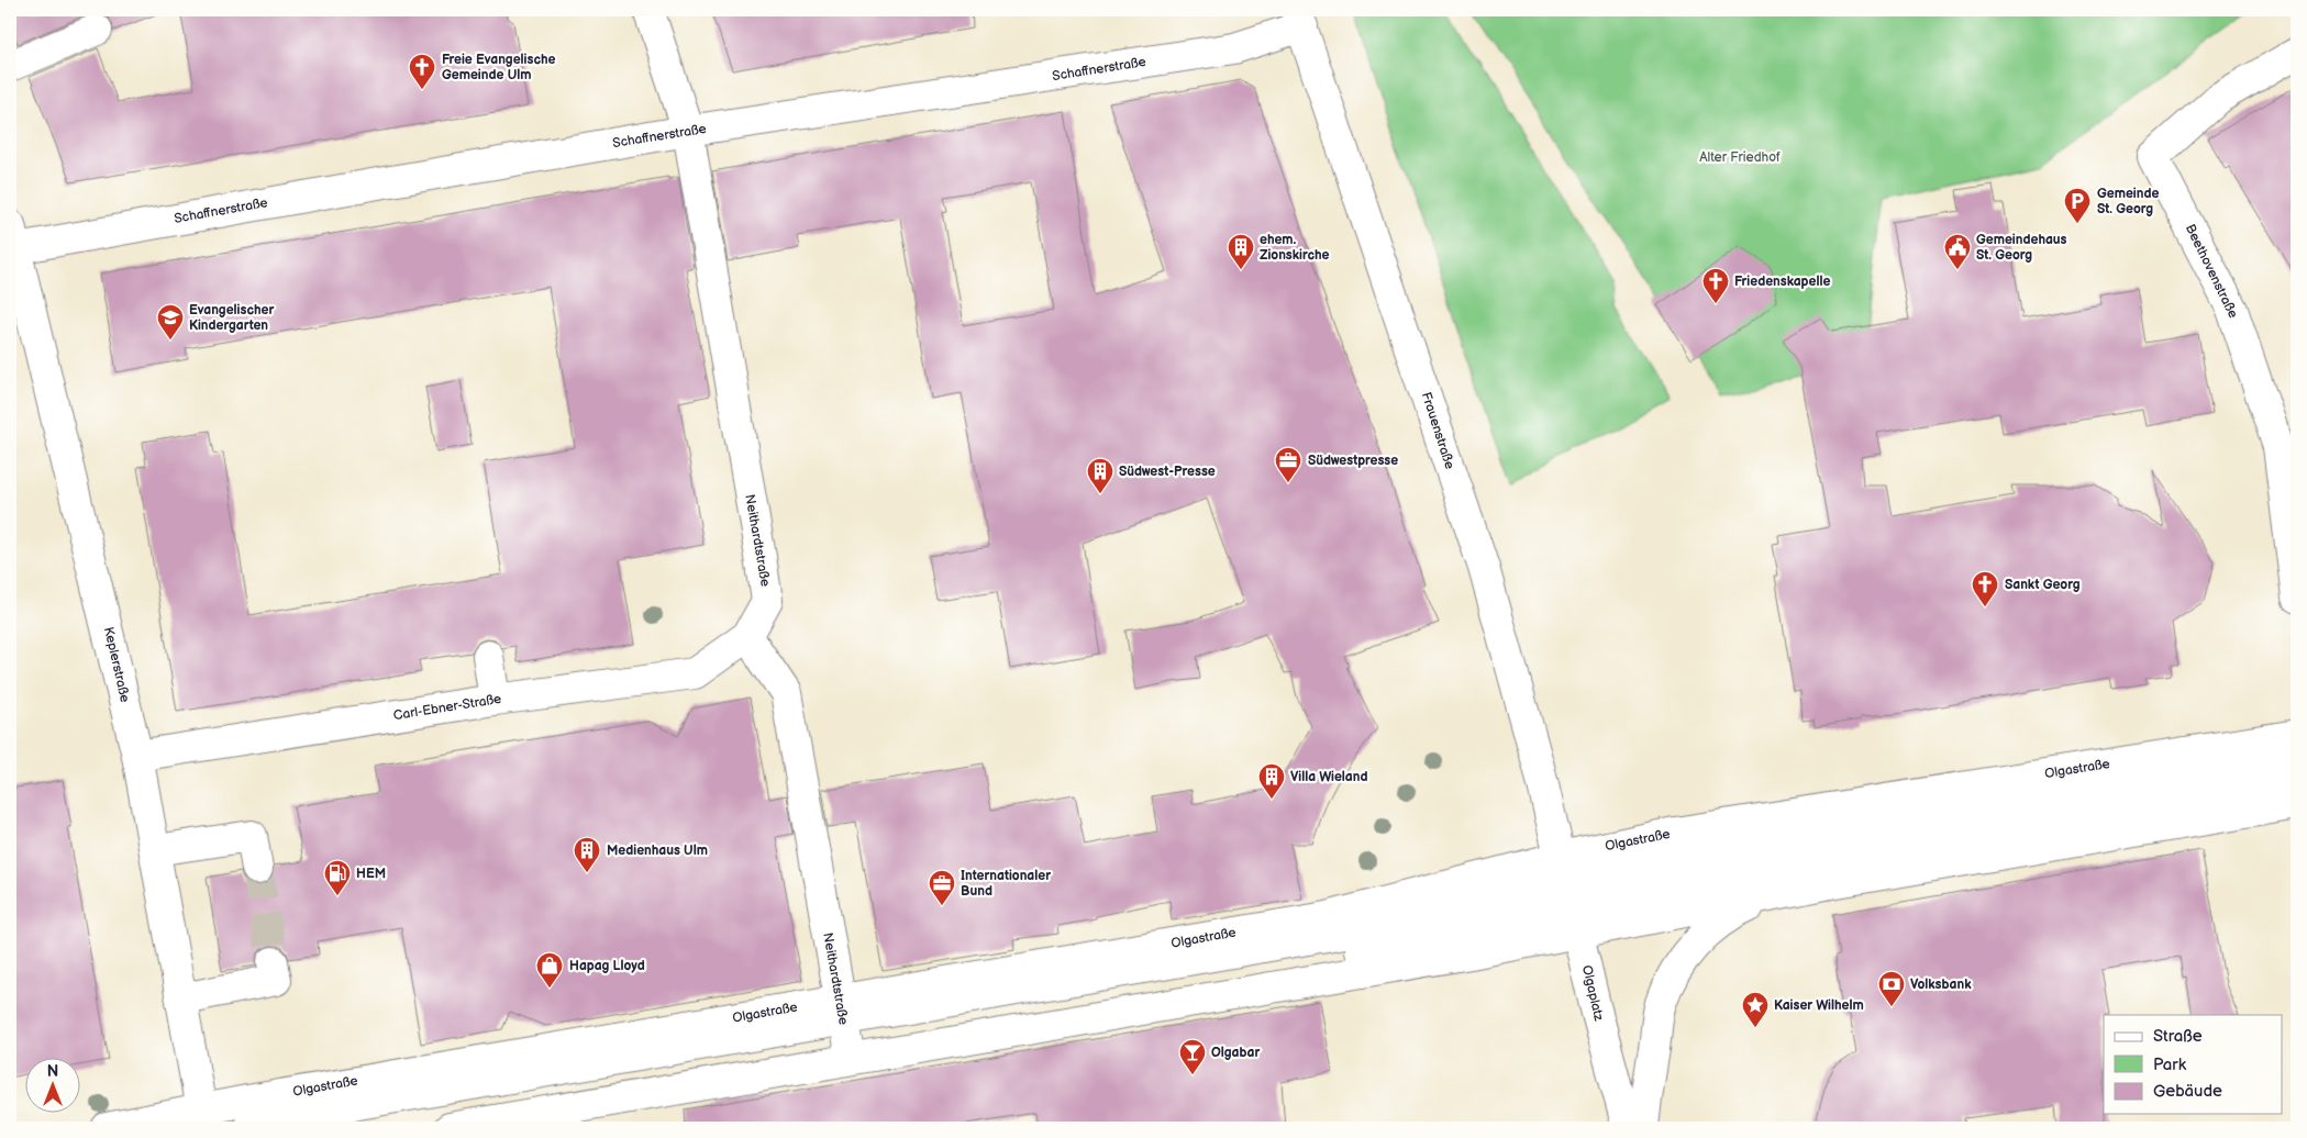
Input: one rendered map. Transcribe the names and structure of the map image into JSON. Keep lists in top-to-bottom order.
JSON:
{
  "streets": {
    "street": [
      "Schaffnerstraße",
      "Beethovenstraße",
      "Frauenstraße",
      "Neithardtstraße",
      "Keplerstraße",
      "Carl-Ebner-Straße",
      "Olgastraße",
      "Olgaplatz"
    ]
  },
  "crossings": [
    ["Schaffnerstraße", "Frauenstraße"],
    ["Schaffnerstraße", "Neithardtstraße"],
    ["Schaffnerstraße", "Keplerstraße"],
    ["Frauenstraße", "Olgastraße"],
    ["Frauenstraße", "Olgaplatz"],
    ["Neithardtstraße", "Carl-Ebner-Straße"],
    ["Neithardtstraße", "Olgastraße"],
    ["Keplerstraße", "Carl-Ebner-Straße"],
    ["Keplerstraße", "Olgastraße"],
    ["Olgastraße", "Olgaplatz"]
  ],
  "parks": ["Alter Friedhof"],
  "places": {
    "church": ["Freie Evangelische Gemeinde Ulm", "Friedenskapelle", "Sankt Georg"],
    "parking": ["Gemeinde St. Georg"],
    "building": [
      "ehem. Zionskirche",
      "Südwest-Presse",
      "Villa Wieland",
      "Medienhaus Ulm"
    ],
    "public building": ["Gemeindehaus St. Georg"],
    "school or university": ["Evangelischer Kindergarten"],
    "office": ["Südwestpresse", "Internationaler Bund"],
    "fuel station": ["HEM"],
    "shop": ["Hapag Lloyd"],
    "bank": ["Volksbank"],
    "place": ["Kaiser Wilhelm"],
    "bar": ["Olgabar"]
  },
  "legend": ["Straße", "Park", "Gebäude"],
  "north": "top"
}
